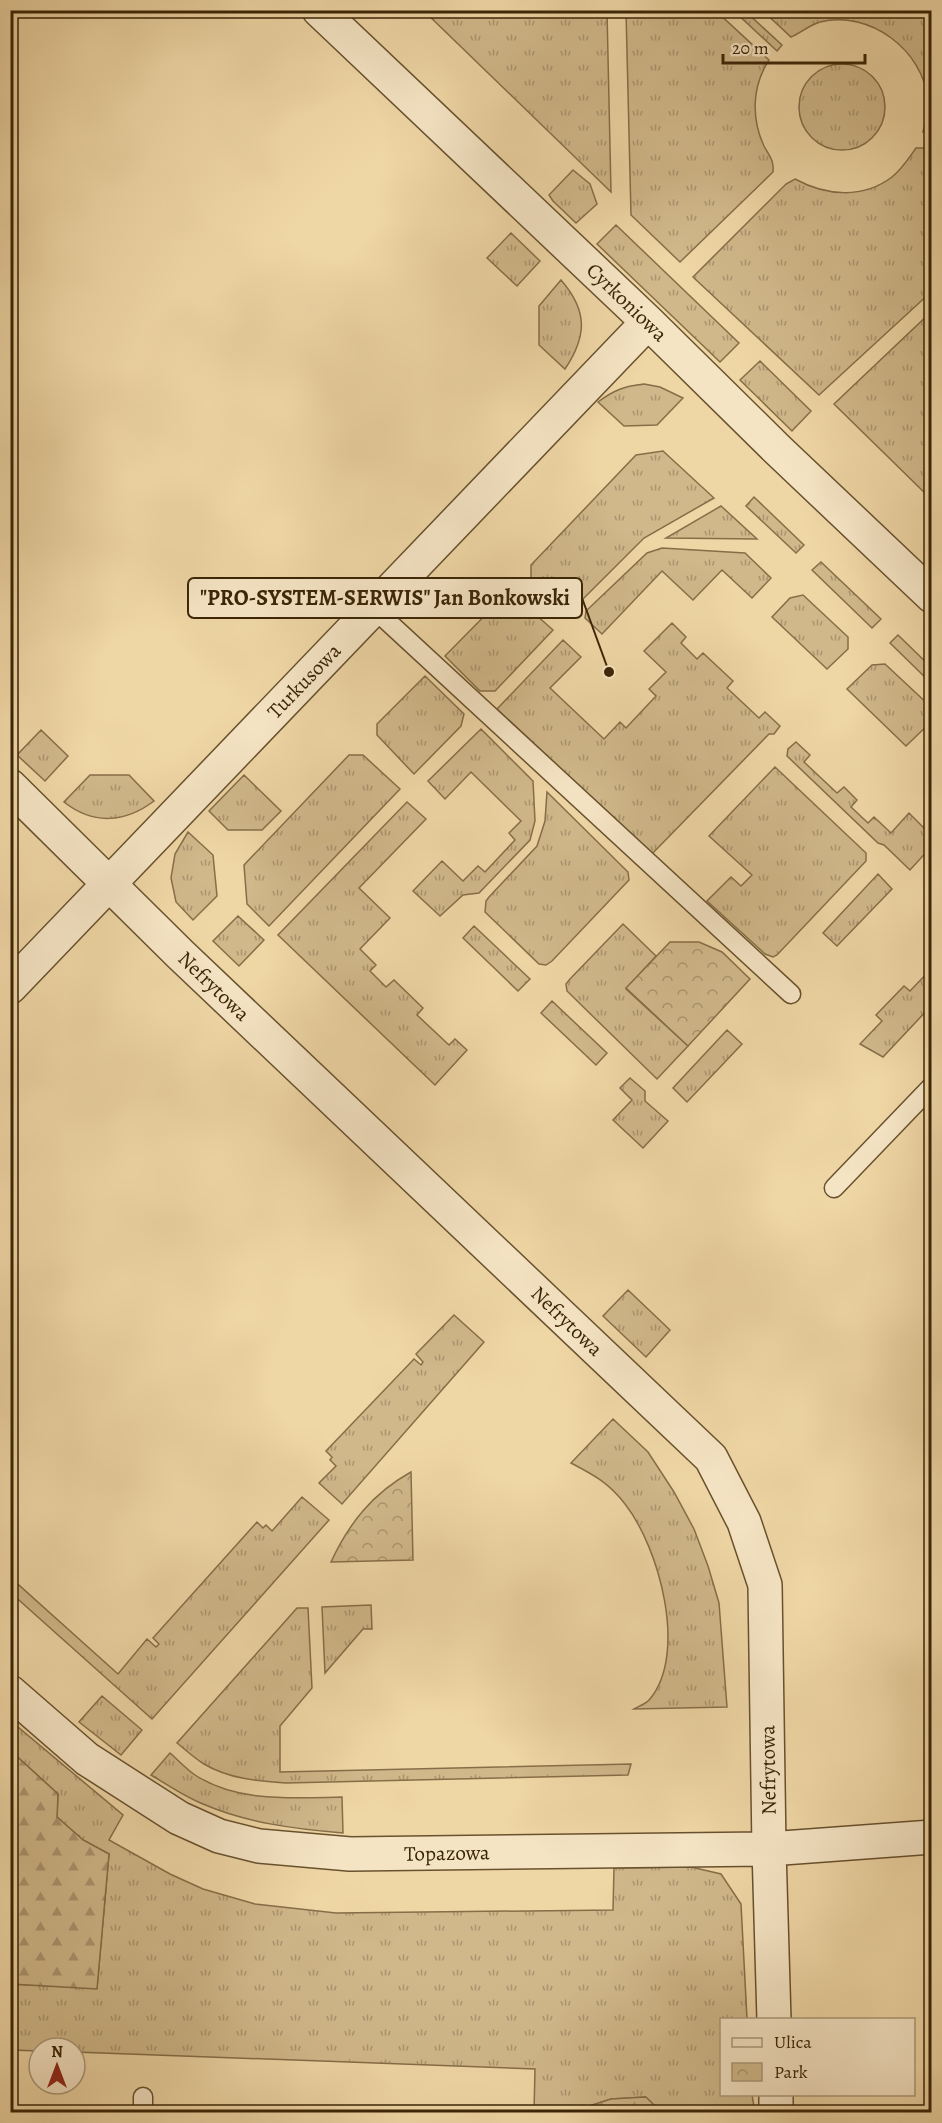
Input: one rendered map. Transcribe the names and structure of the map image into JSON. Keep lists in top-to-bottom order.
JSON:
{
  "streets": {
    "street": [
      "Cyrkoniowa",
      "Turkusowa",
      "Nefrytowa",
      "Topazowa"
    ]
  },
  "crossings": [
    ["Cyrkoniowa", "Turkusowa"],
    ["Turkusowa", "Nefrytowa"],
    ["Nefrytowa", "Topazowa"]
  ],
  "places": ["\"PRO-SYSTEM-SERWIS\" Jan Bonkowski"],
  "legend": ["Ulica", "Park"],
  "scale_bar": "20 m",
  "north": "top"
}
